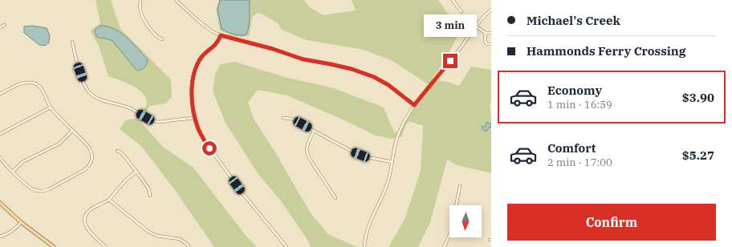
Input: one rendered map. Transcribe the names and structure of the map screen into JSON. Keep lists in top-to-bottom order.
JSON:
{
  "north": "bottom",
  "page": {
    "banner": ["Michael's Creek", "Hammonds Ferry Crossing"],
    "bubble": "3 min",
    "list": [
      {
        "name": "Economy",
        "note": "1 min · 16:59",
        "value": "$3.90"
      },
      {
        "name": "Comfort",
        "note": "2 min · 17:00",
        "value": "$5.27"
      }
    ],
    "buttons": "Confirm"
  }
}
